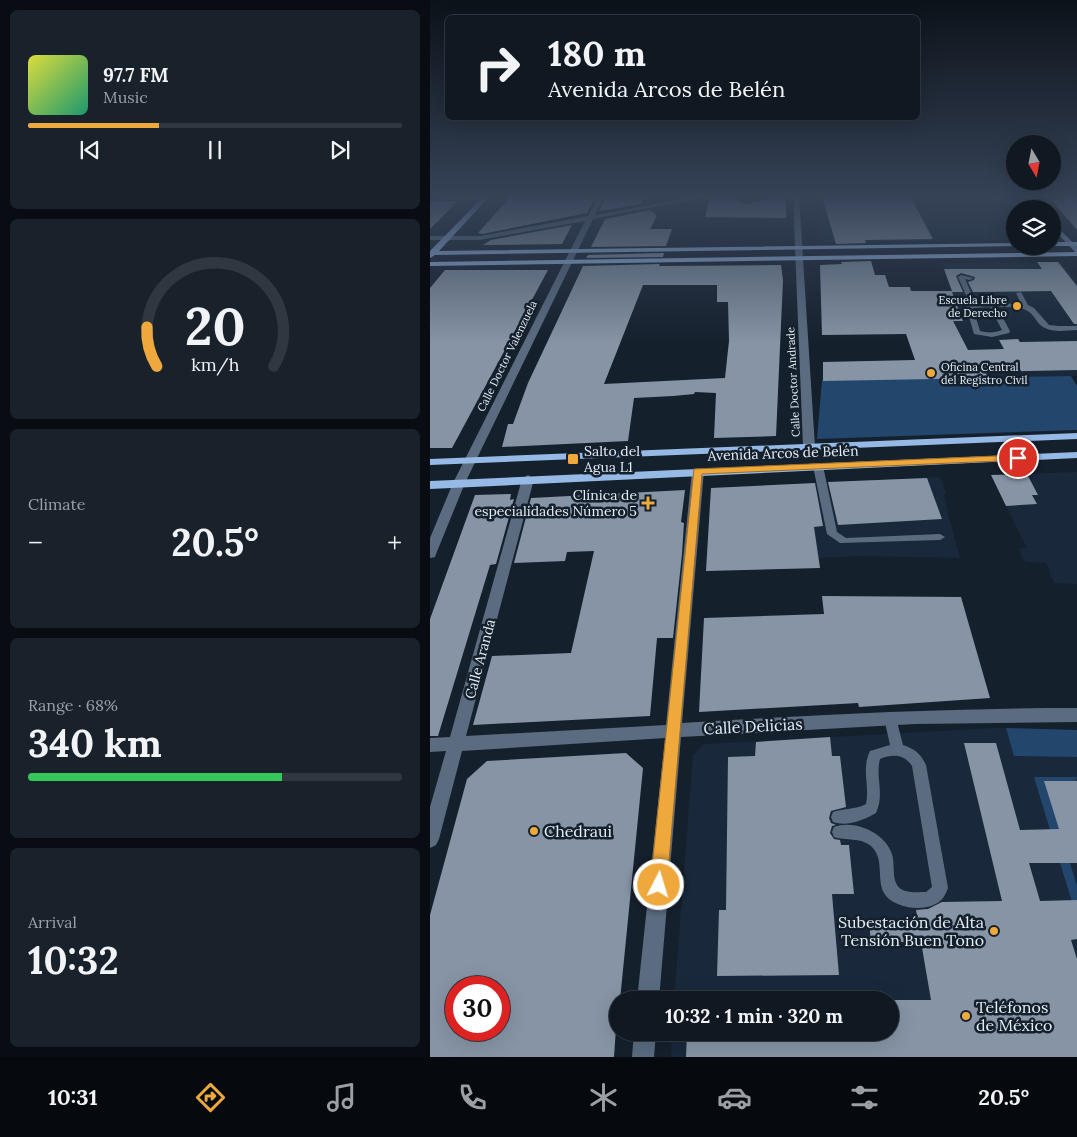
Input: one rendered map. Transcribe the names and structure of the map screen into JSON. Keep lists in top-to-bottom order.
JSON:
{
  "streets": {
    "main road": ["Avenida Arcos de Belén"],
    "street": [
      "Calle Doctor Valenzuela",
      "Calle Doctor Andrade",
      "Calle Aranda",
      "Calle Delicias"
    ]
  },
  "crossings": [
    ["Calle Doctor Valenzuela", "Avenida Arcos de Belén"],
    ["Calle Doctor Andrade", "Avenida Arcos de Belén"],
    ["Avenida Arcos de Belén", "Calle Aranda"],
    ["Calle Aranda", "Calle Delicias"]
  ],
  "places": {
    "other": [
      "Escuela Libre de Derecho",
      "Oficina Central del Registro Civil",
      "Chedraui",
      "Subestación de Alta Tensión Buen Tono",
      "Teléfonos de México"
    ],
    "transit": ["Salto del Agua L1"],
    "health": ["Clínica de especialidades Número 5"]
  },
  "north": "bottom",
  "page": {
    "turn": ["180 m", "Avenida Arcos de Belén"],
    "song": ["97.7 FM", "Music"],
    "tile": [
      "Climate",
      ["Range · 68%", "340 km"],
      ["Arrival", "10:32"]
    ],
    "heat": ["−", "20.5°", "+"],
    "limit": "30",
    "trip": "10:32 · 1 min · 320 m",
    "tabs": ["10:31", "20.5°"],
    "gauge": ["20", "km/h"]
  }
}
